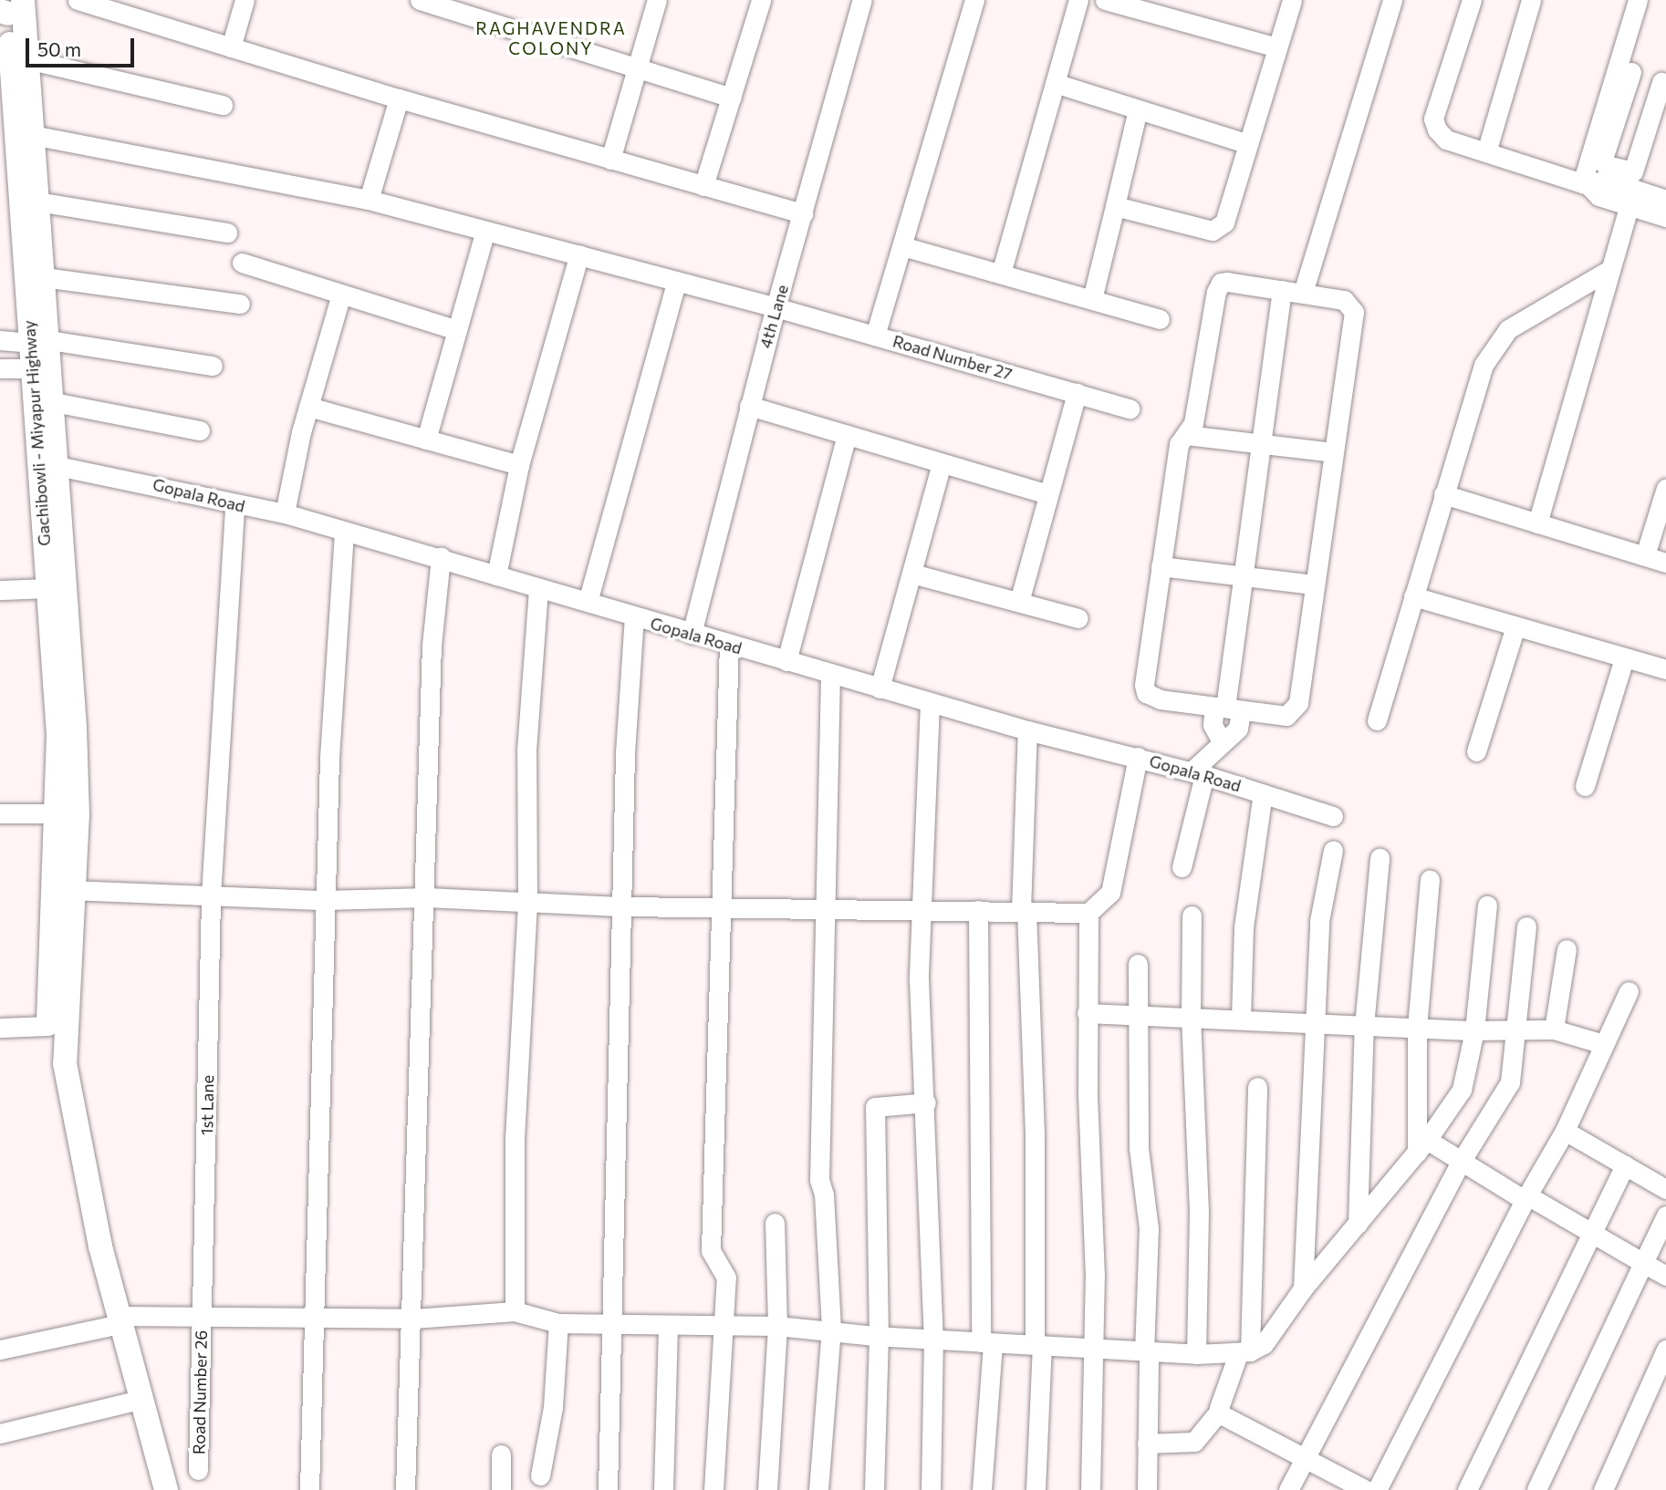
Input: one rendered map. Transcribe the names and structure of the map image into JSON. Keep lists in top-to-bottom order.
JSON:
{
  "streets": {
    "main road": ["Gachibowli - Miyapur Highway"],
    "street": [
      "4th Lane",
      "Road Number 27",
      "Gopala Road",
      "1st Lane",
      "Road Number 26"
    ]
  },
  "crossings": [
    ["4th Lane", "Road Number 27"],
    ["4th Lane", "Gopala Road"],
    ["Road Number 27", "Gachibowli - Miyapur Highway"],
    ["Gachibowli - Miyapur Highway", "Gopala Road"],
    ["Gopala Road", "1st Lane"],
    ["1st Lane", "Road Number 26"]
  ],
  "districts": ["RAGHAVENDRA COLONY"],
  "scale_bar": "50 m"
}
